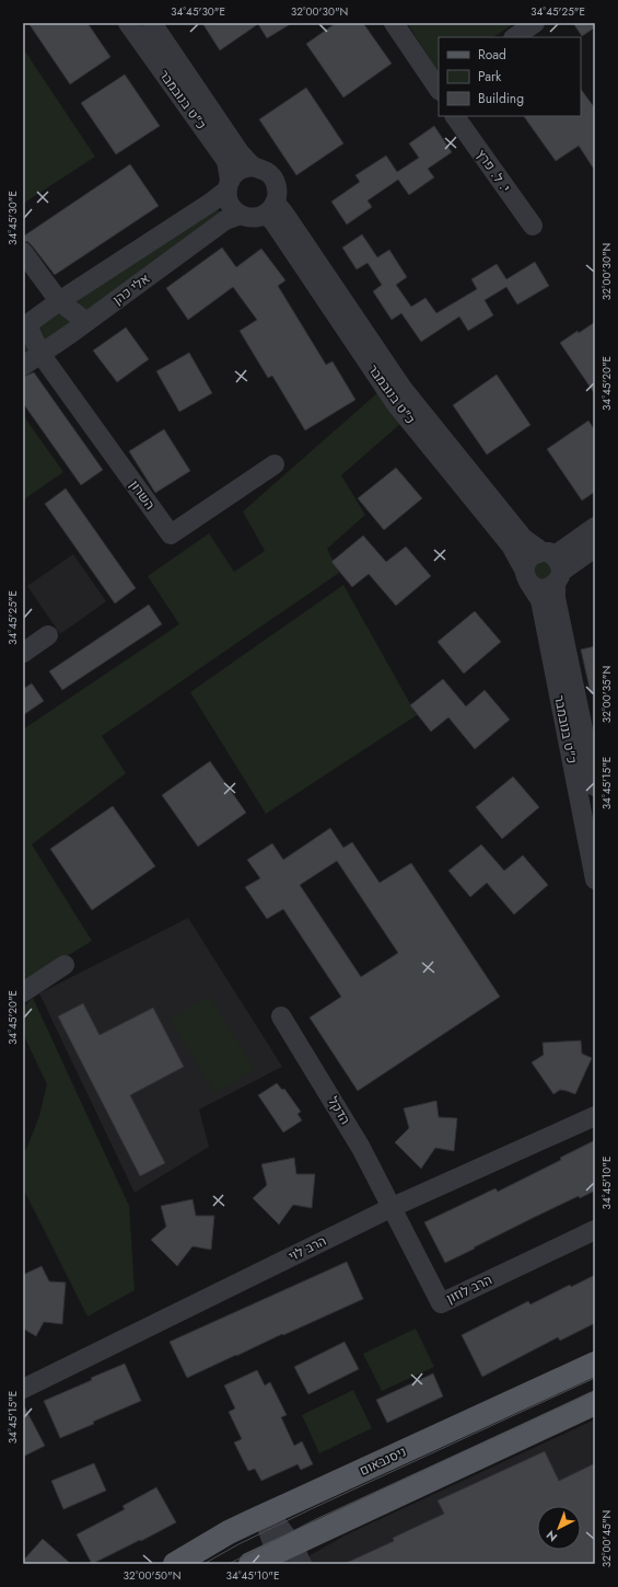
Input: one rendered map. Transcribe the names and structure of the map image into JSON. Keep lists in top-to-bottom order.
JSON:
{
  "streets": {
    "main road": ["ניסנבאום"],
    "street": [
      "כ\"ט בנובמבר",
      "י. ל. פרץ",
      "אלי כהן",
      "השרון",
      "הדקל",
      "הרב לוי",
      "הרב לוזון"
    ]
  },
  "crossings": [
    ["כ\"ט בנובמבר", "אלי כהן"],
    ["אלי כהן", "השרון"],
    ["הדקל", "הרב לוי"],
    ["הדקל", "הרב לוזון"],
    ["הרב לוי", "הרב לוזון"]
  ],
  "legend": ["Road", "Park", "Building"],
  "north": "bottom left",
  "coordinates": [
    "34°45'30\"E",
    "32°00'30\"N",
    "34°45'25\"E",
    "34°45'20\"E",
    "32°00'35\"N",
    "34°45'15\"E",
    "34°45'10\"E",
    "32°00'45\"N",
    "32°00'50\"N"
  ]
}
